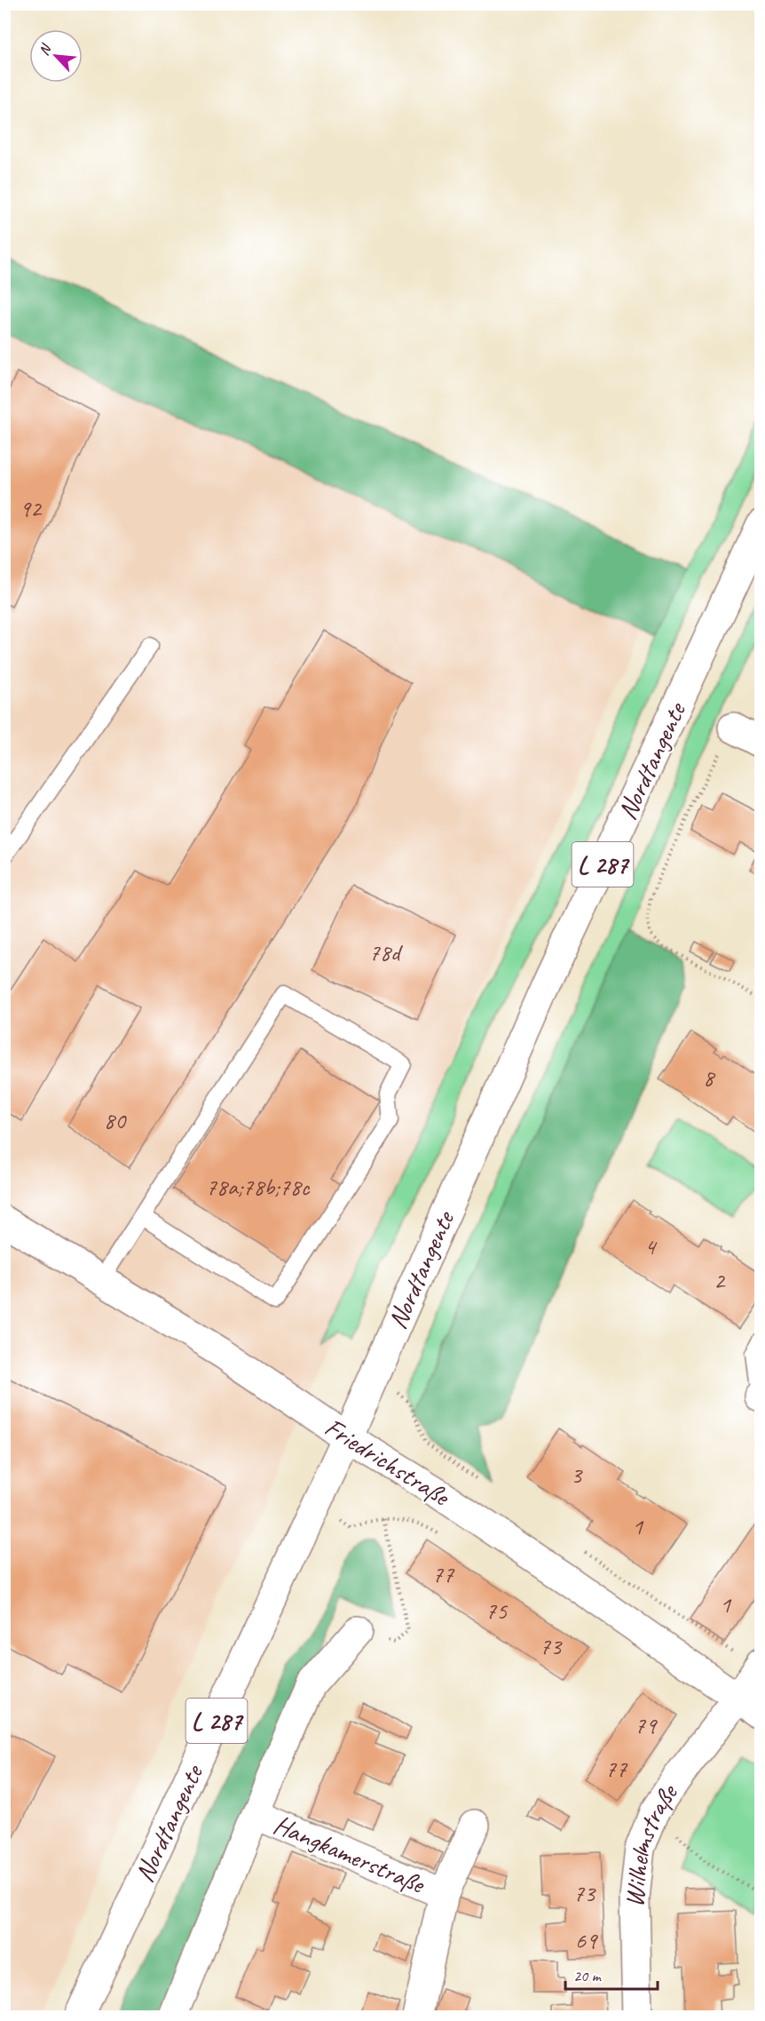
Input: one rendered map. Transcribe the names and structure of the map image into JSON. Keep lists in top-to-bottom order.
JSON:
{
  "streets": {
    "street": [
      "Nordtangente",
      "L 287",
      "Friedrichstraße",
      "Wilhelmstraße",
      "Hangkamerstraße"
    ]
  },
  "crossings": [
    ["Nordtangente", "Friedrichstraße"],
    ["Friedrichstraße", "Wilhelmstraße"]
  ],
  "house_numbers": [
    "92",
    "78d",
    "8",
    "80",
    "78a;78b;78c",
    "4",
    "2",
    "3",
    "1",
    "77",
    "1",
    "75",
    "73",
    "79",
    "77",
    "73",
    "69"
  ],
  "scale_bar": "20 m",
  "north": "top left"
}
